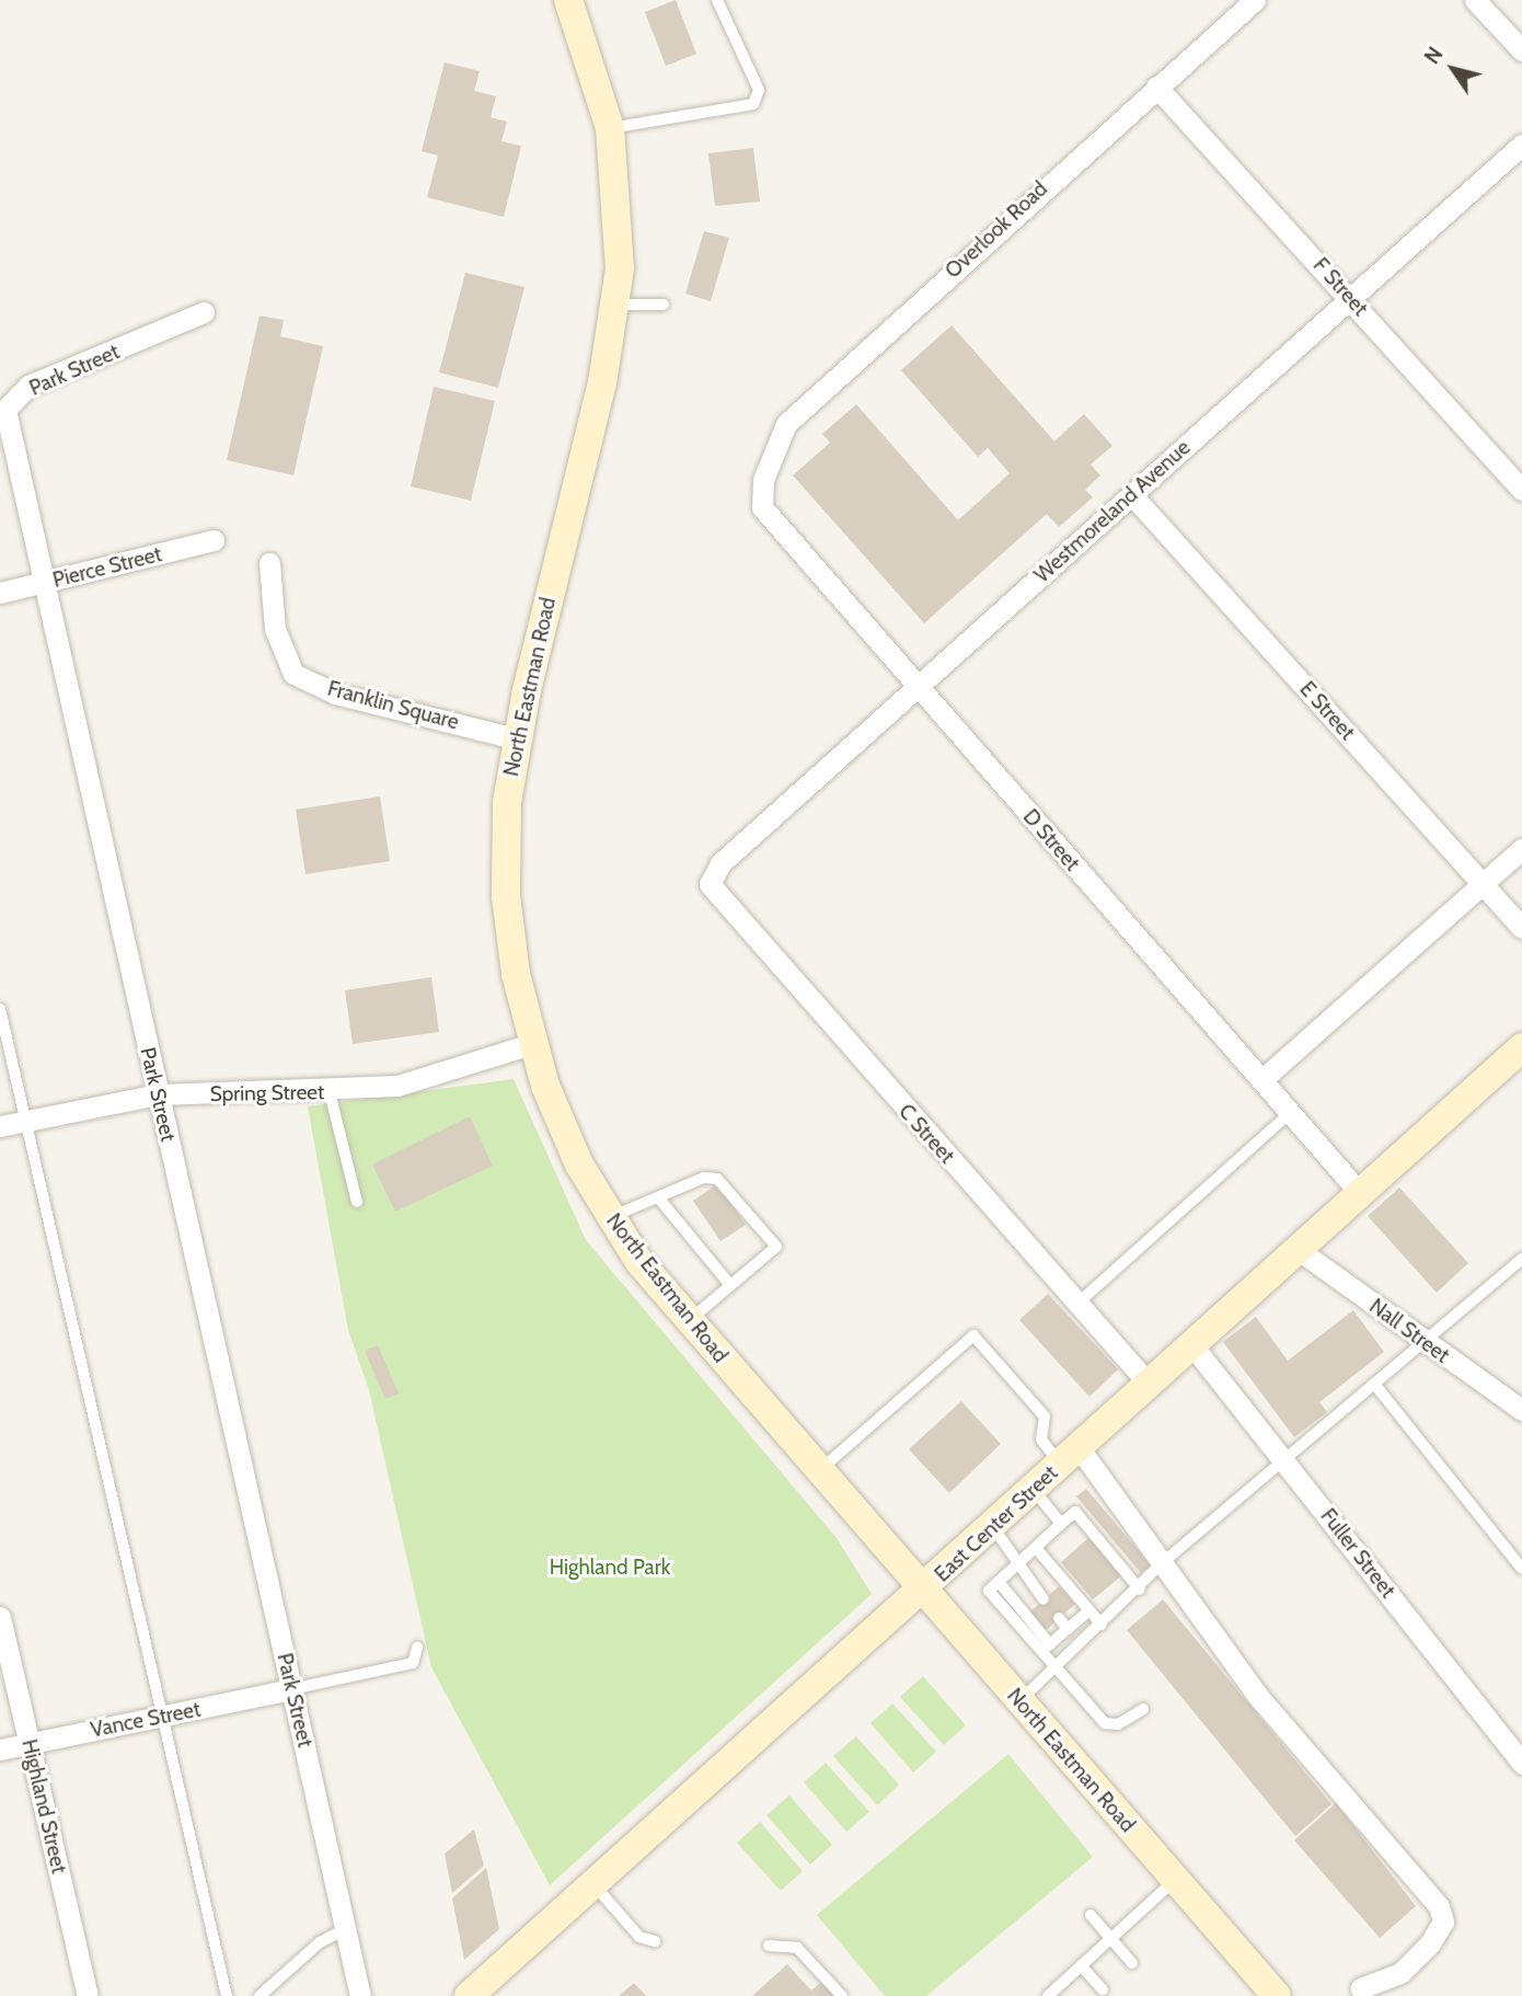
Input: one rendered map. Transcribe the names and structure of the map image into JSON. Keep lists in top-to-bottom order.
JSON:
{
  "streets": {
    "main road": ["North Eastman Road", "East Center Street"],
    "street": [
      "Overlook Road",
      "F Street",
      "Park Street",
      "Westmoreland Avenue",
      "Pierce Street",
      "Franklin Square",
      "E Street",
      "D Street",
      "Spring Street",
      "C Street",
      "Nall Street",
      "Fuller Street",
      "Vance Street",
      "Highland Street"
    ]
  },
  "crossings": [
    ["Overlook Road", "F Street"],
    ["Overlook Road", "D Street"],
    ["F Street", "Westmoreland Avenue"],
    ["Park Street", "Pierce Street"],
    ["Park Street", "Spring Street"],
    ["Park Street", "Vance Street"],
    ["Westmoreland Avenue", "E Street"],
    ["Westmoreland Avenue", "D Street"],
    ["Westmoreland Avenue", "C Street"],
    ["North Eastman Road", "Franklin Square"],
    ["North Eastman Road", "Spring Street"],
    ["North Eastman Road", "East Center Street"],
    ["D Street", "East Center Street"],
    ["C Street", "East Center Street"],
    ["Nall Street", "East Center Street"],
    ["East Center Street", "Fuller Street"],
    ["Vance Street", "Highland Street"]
  ],
  "parks": ["Highland Park"],
  "north": "top left"
}
